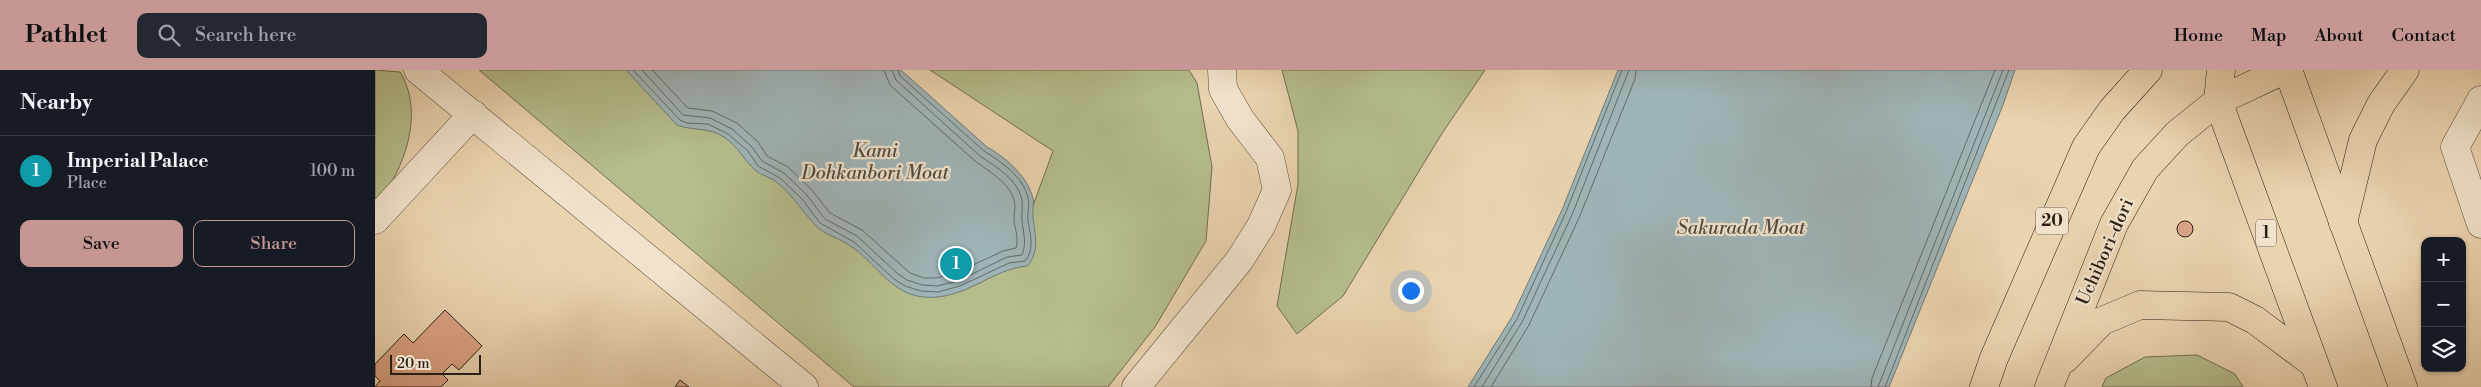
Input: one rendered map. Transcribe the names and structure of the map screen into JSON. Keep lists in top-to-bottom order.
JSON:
{
  "streets": {
    "highway": ["20", "1", "Uchibori-dori"]
  },
  "crossings": [
    ["1", "Uchibori-dori"]
  ],
  "water": ["Kami Dohkanbori Moat", "Sakurada Moat"],
  "scale_bar": "20 m",
  "page": {
    "header": "Pathlet",
    "search": "Search here",
    "nav": [
      "Home",
      "Map",
      "About",
      "Contact"
    ],
    "heading": "Nearby",
    "list": [
      {
        "mark": "1",
        "name": "Imperial Palace",
        "note": "Place",
        "value": "100 m"
      }
    ],
    "buttons": ["Save", "Share"],
    "map_buttons": ["+", "−"],
    "pins": "1",
    "scale": "20 m"
  }
}
